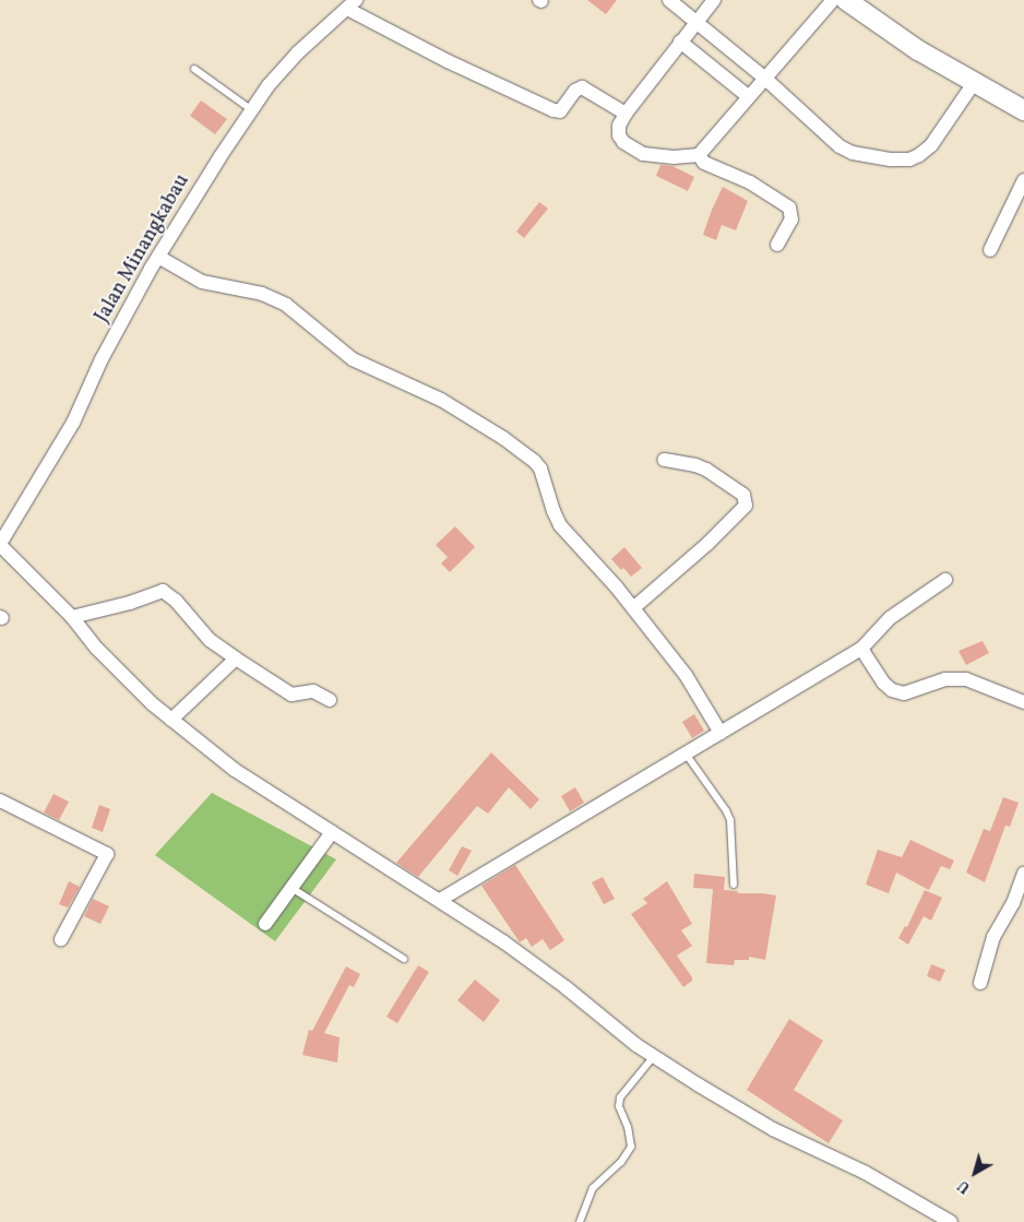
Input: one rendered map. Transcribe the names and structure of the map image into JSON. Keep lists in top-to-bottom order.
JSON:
{
  "streets": {
    "street": ["Jalan Minangkabau"]
  },
  "north": "bottom left"
}
